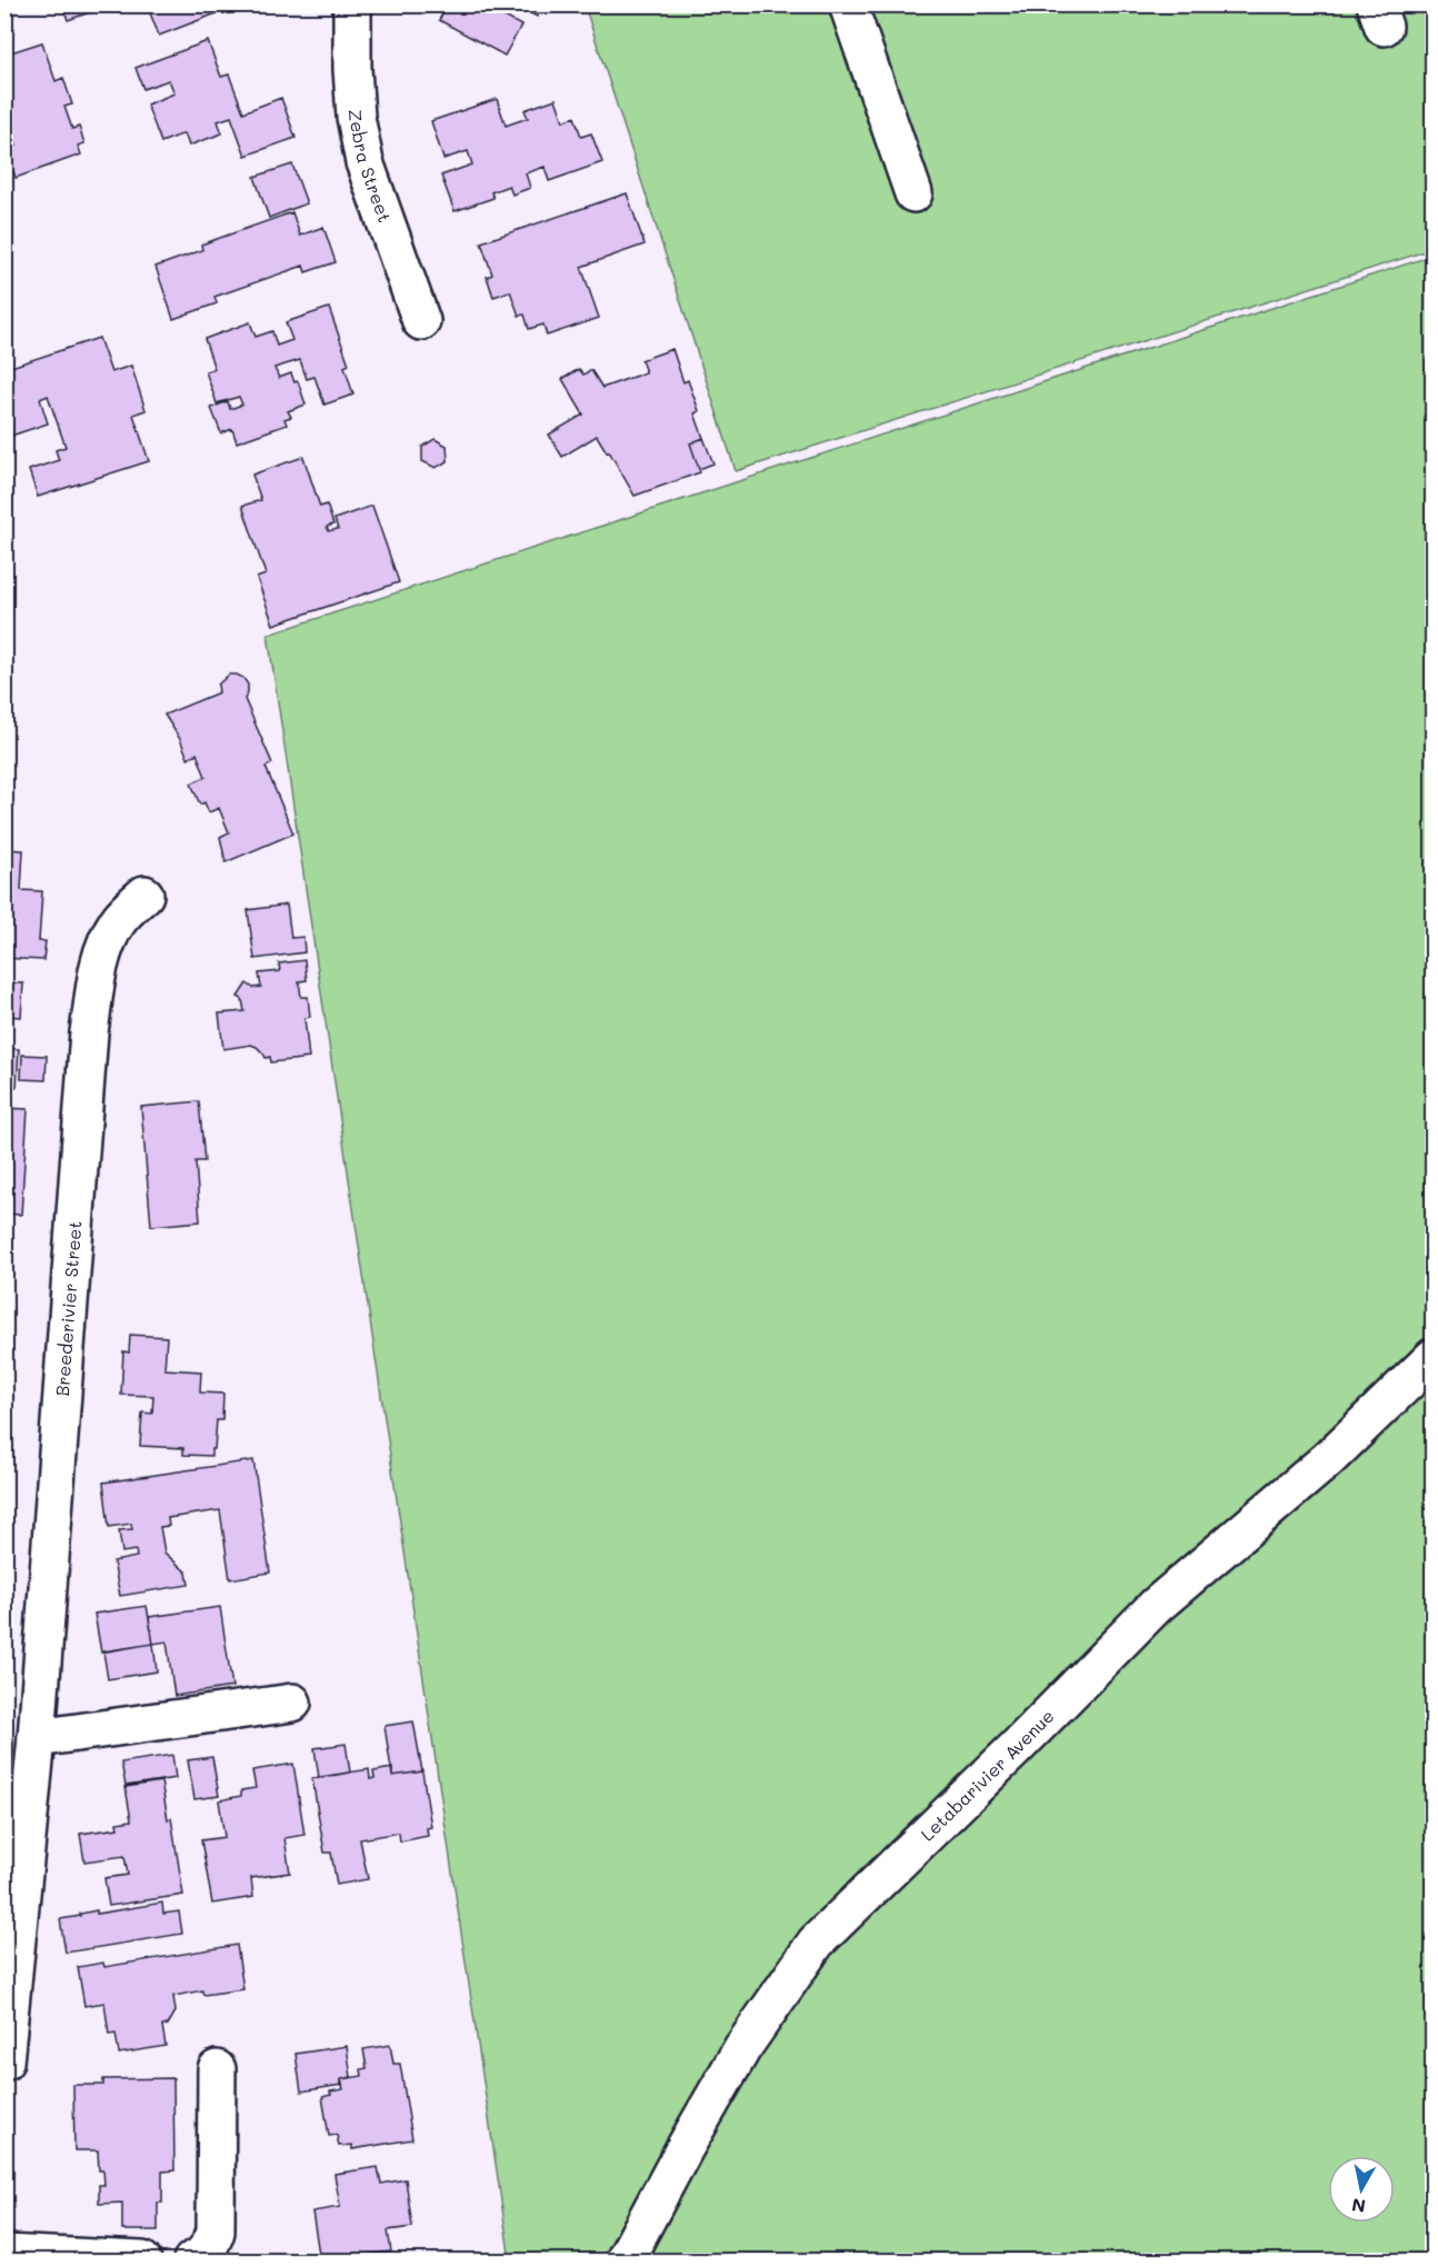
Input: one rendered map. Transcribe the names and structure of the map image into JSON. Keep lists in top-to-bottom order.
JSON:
{
  "streets": {
    "street": ["Zebra Street", "Breederivier Street", "Letabarivier Avenue"]
  },
  "north": "bottom"
}
